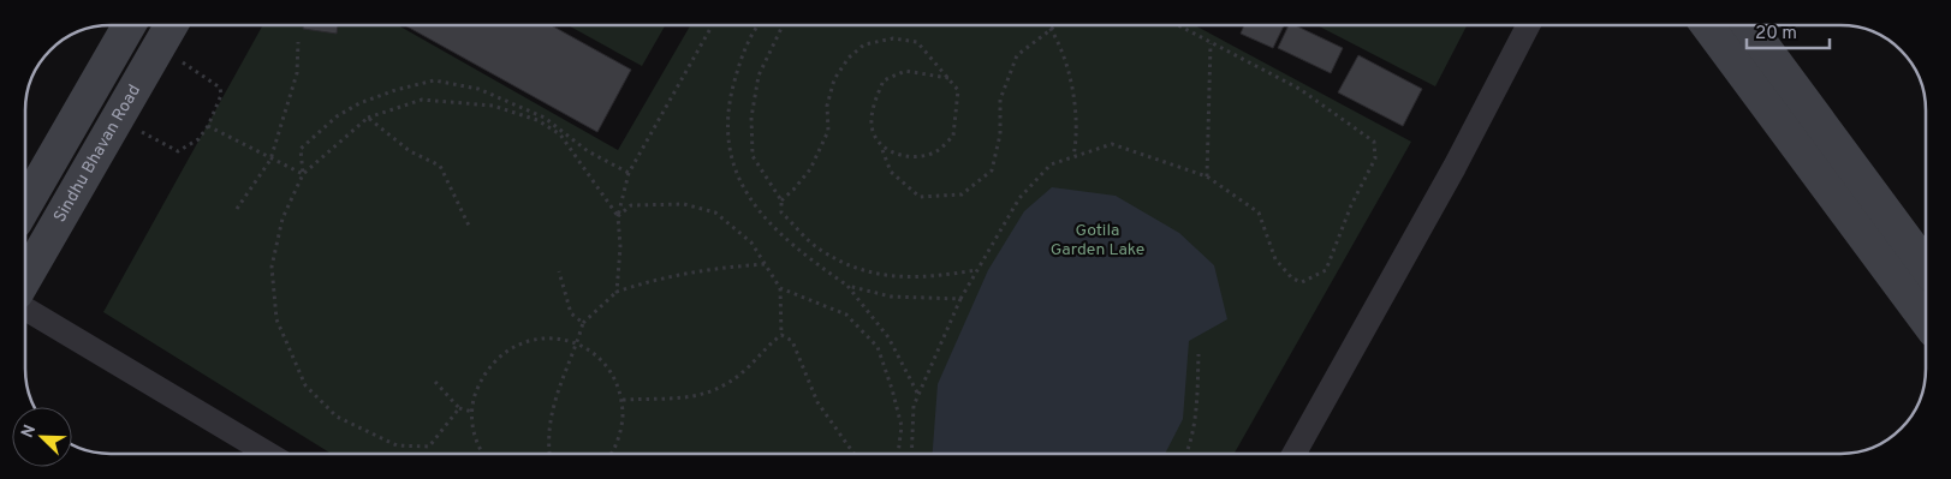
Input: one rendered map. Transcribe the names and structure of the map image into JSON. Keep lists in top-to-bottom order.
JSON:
{
  "streets": {
    "main road": ["Sindhu Bhavan Road"]
  },
  "parks": ["Gotila Garden Lake"],
  "scale_bar": "20 m",
  "north": "top left"
}
